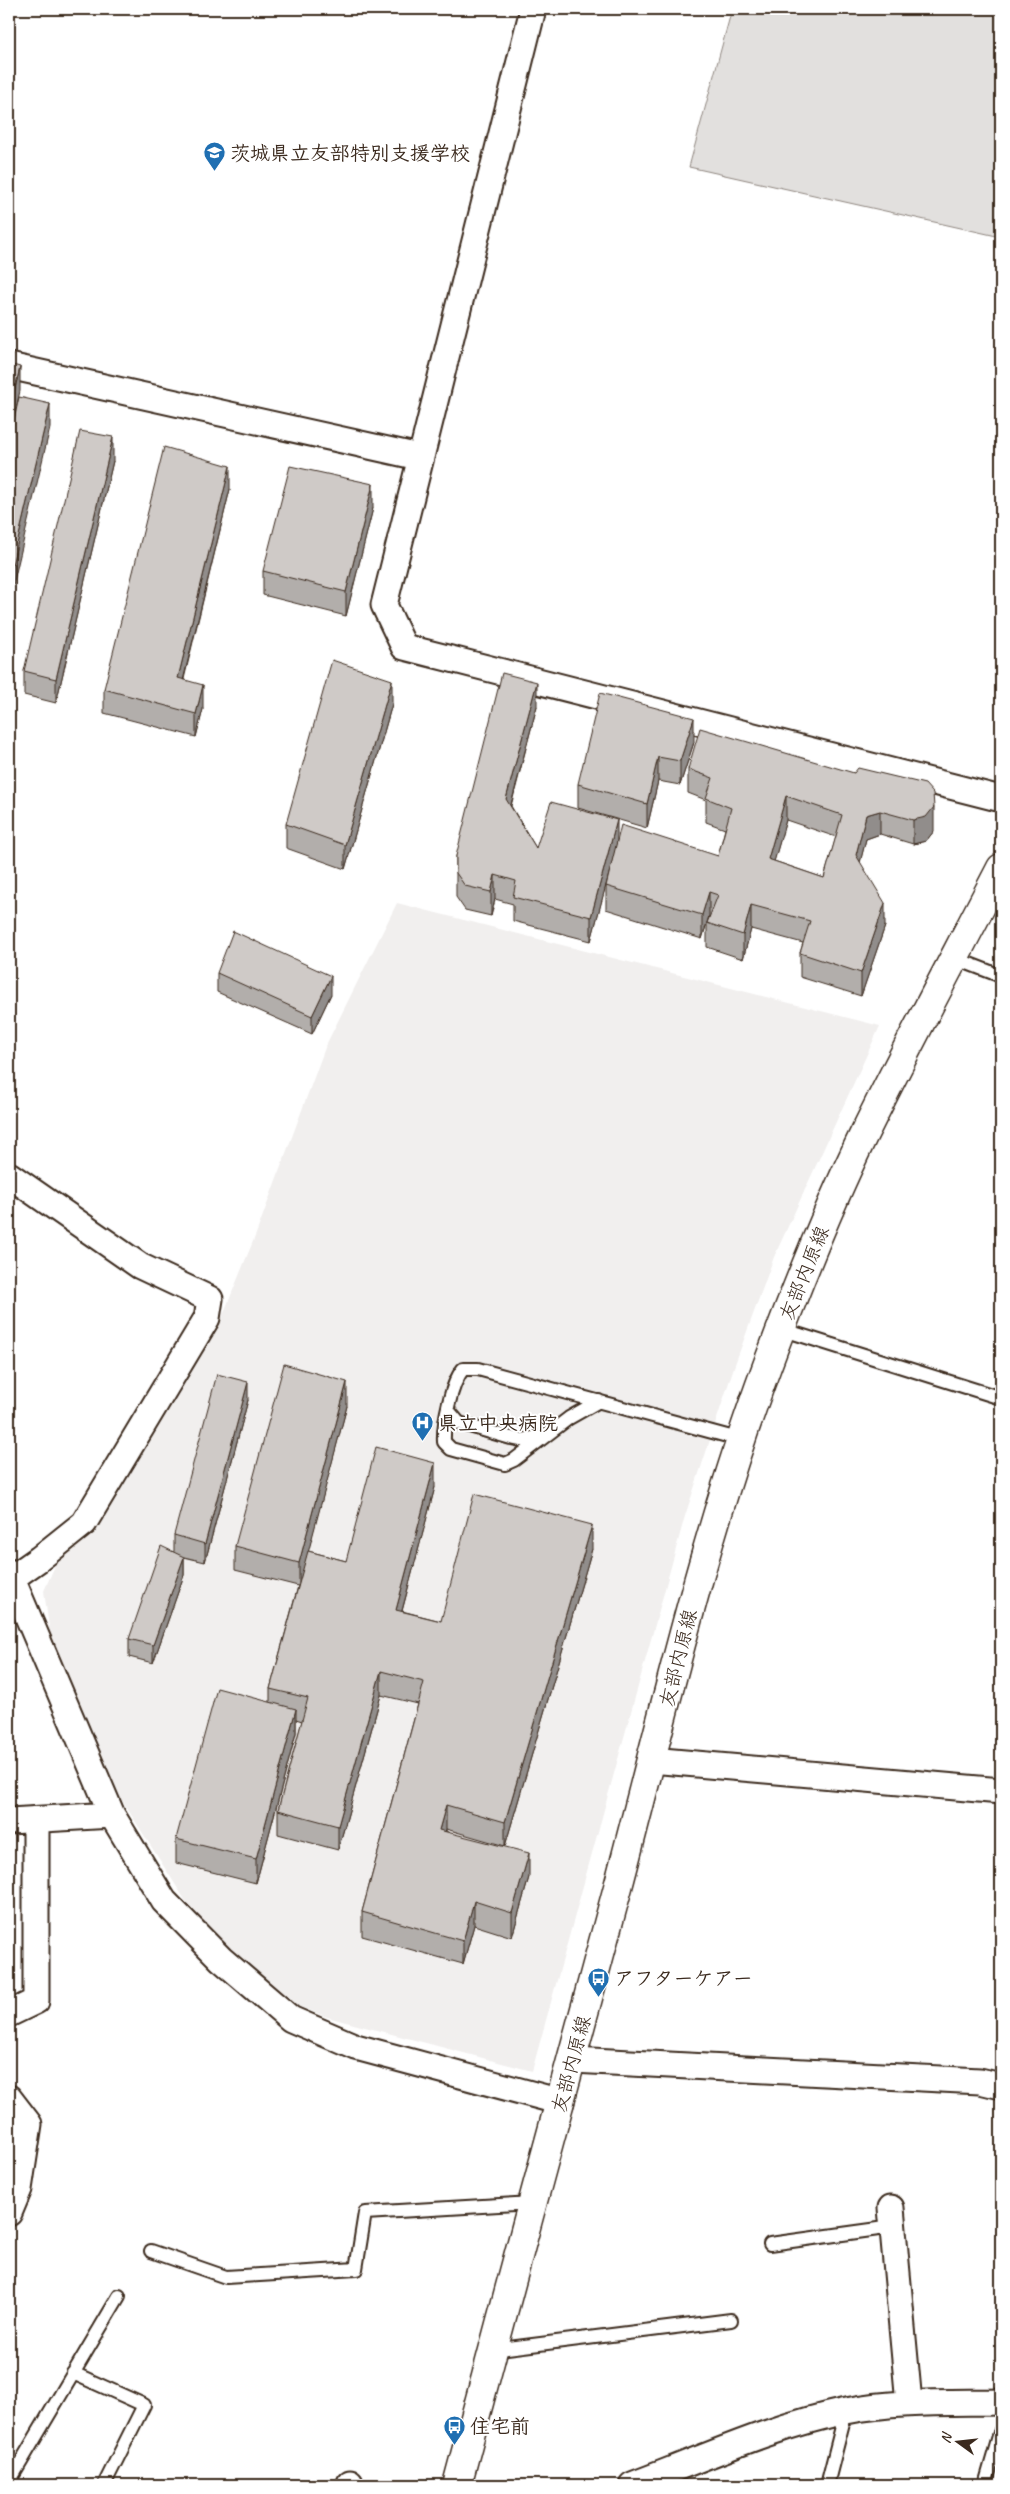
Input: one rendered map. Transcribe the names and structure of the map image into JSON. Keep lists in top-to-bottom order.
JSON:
{
  "streets": {
    "main road": ["友部内原線"]
  },
  "places": {
    "school or university": ["茨城県立友部特別支援学校"],
    "hospital": ["県立中央病院"],
    "bus stop": ["アフターケアー", "住宅前"]
  },
  "north": "left"
}
